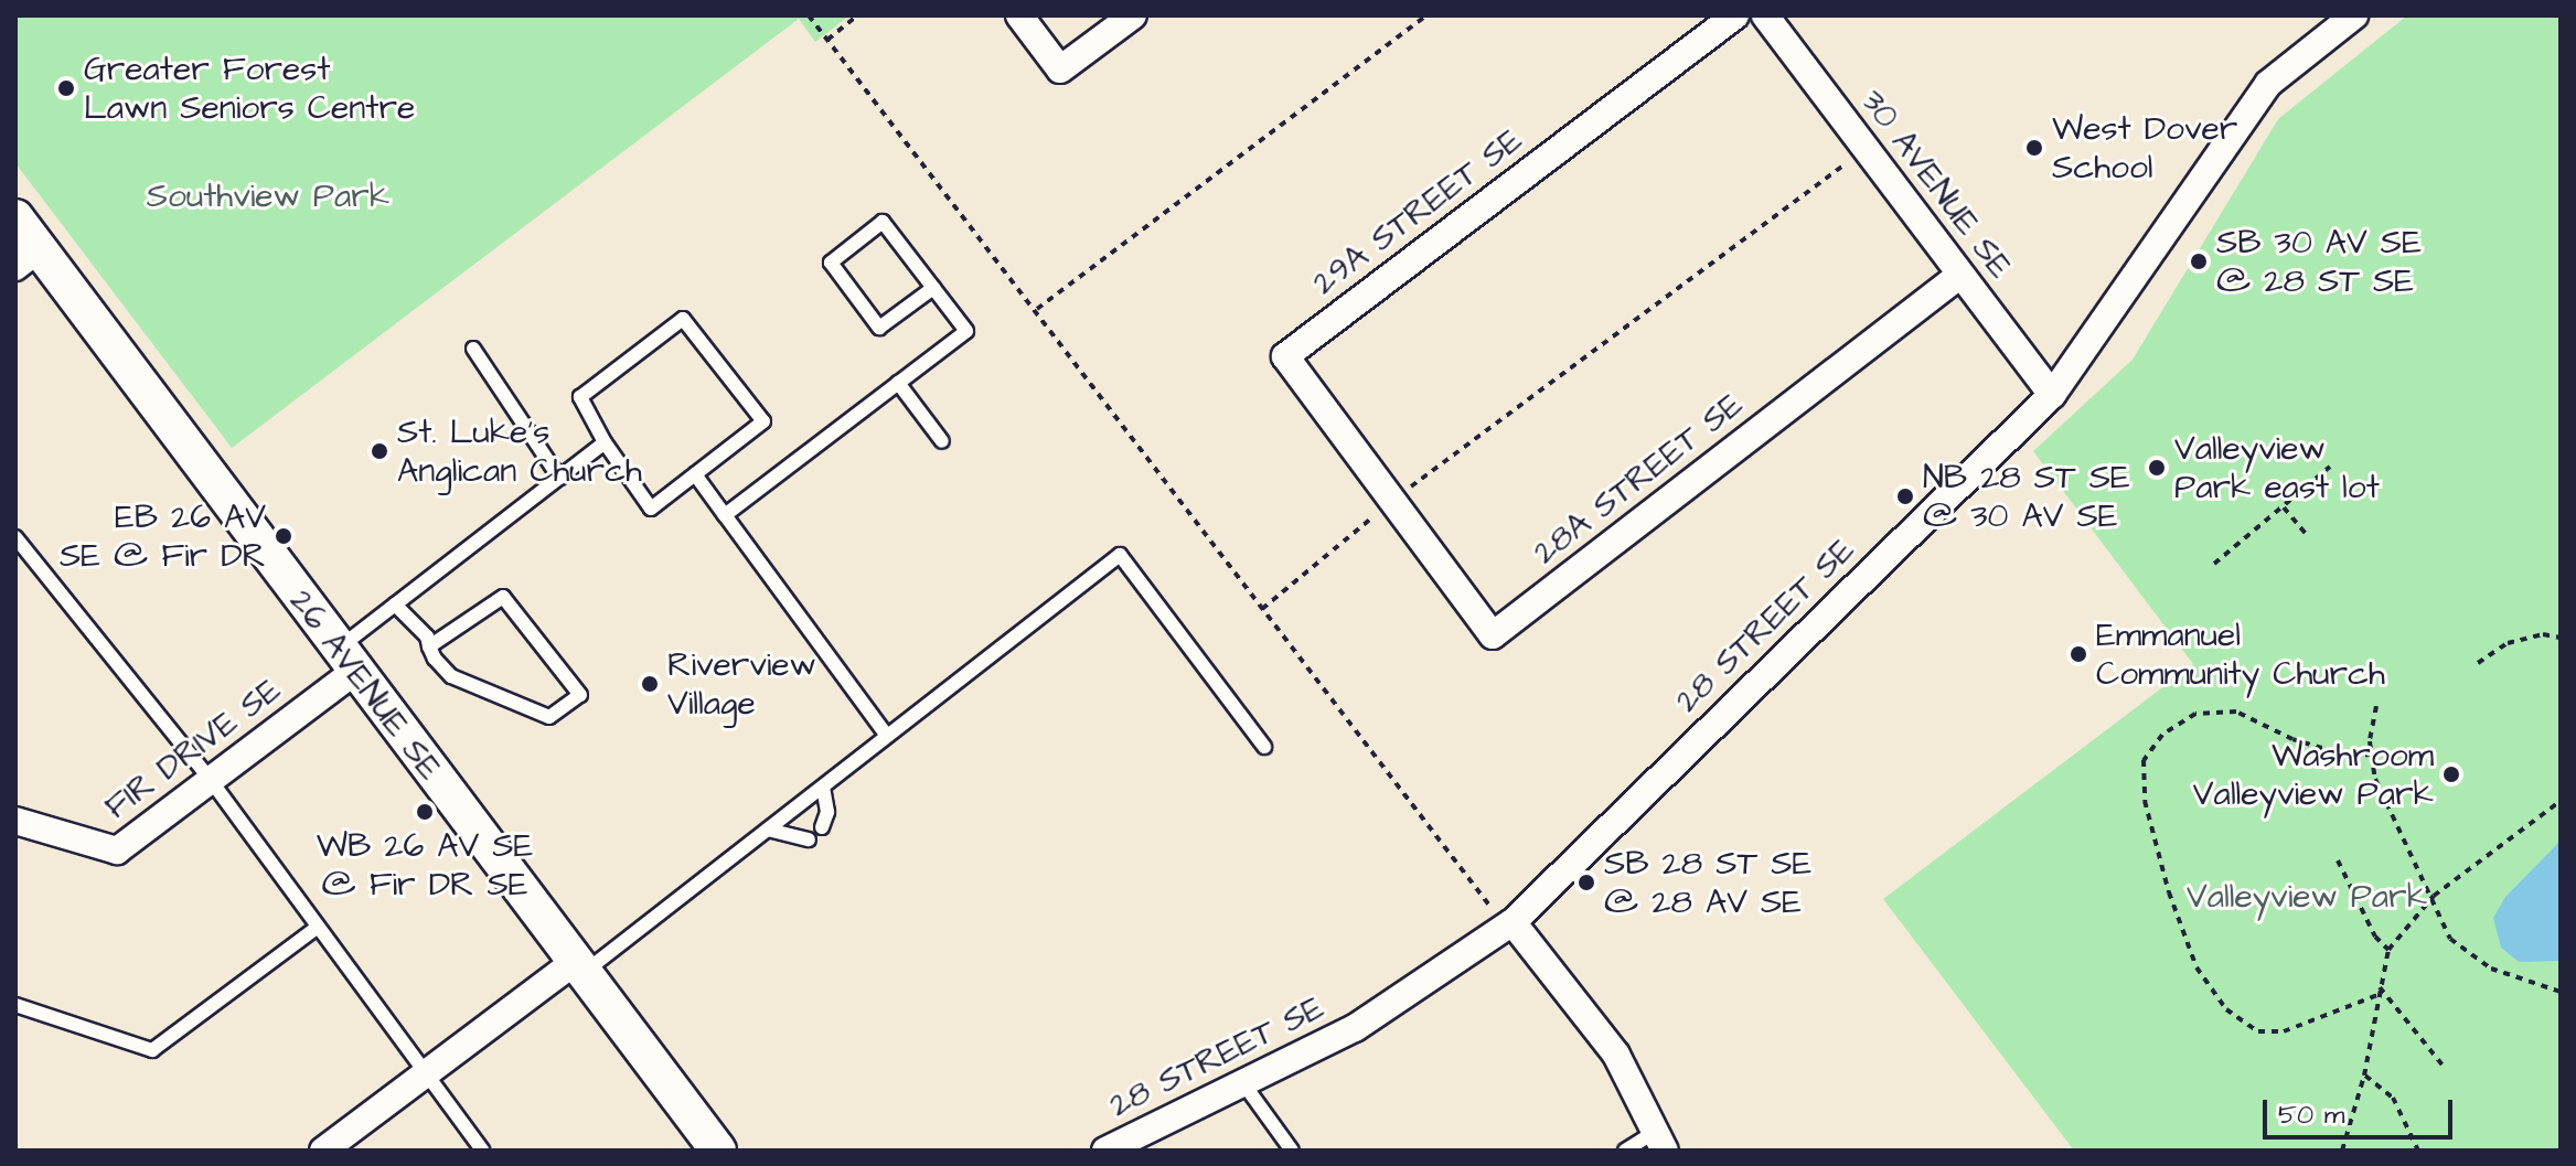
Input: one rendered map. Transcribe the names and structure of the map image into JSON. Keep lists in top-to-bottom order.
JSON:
{
  "streets": {
    "street": [
      "30 AVENUE SE",
      "29A STREET SE",
      "28A STREET SE",
      "28 STREET SE",
      "26 AVENUE SE",
      "FIR DRIVE SE"
    ]
  },
  "crossings": [
    ["30 AVENUE SE", "28A STREET SE"],
    ["30 AVENUE SE", "28 STREET SE"],
    ["29A STREET SE", "28A STREET SE"],
    ["26 AVENUE SE", "FIR DRIVE SE"]
  ],
  "parks": ["Southview Park", "Valleyview Park"],
  "places": [
    "Greater Forest Lawn Seniors Centre",
    "West Dover School",
    "SB 30 AV SE @ 28 ST SE",
    "St. Luke's Anglican Church",
    "Valleyview Park east lot",
    "NB 28 ST SE @ 30 AV SE",
    "EB 26 AV SE @ Fir DR",
    "Emmanuel Community Church",
    "Riverview Village",
    "Washroom Valleyview Park",
    "WB 26 AV SE @ Fir DR SE",
    "SB 28 ST SE @ 28 AV SE"
  ],
  "scale_bar": "50 m"
}
